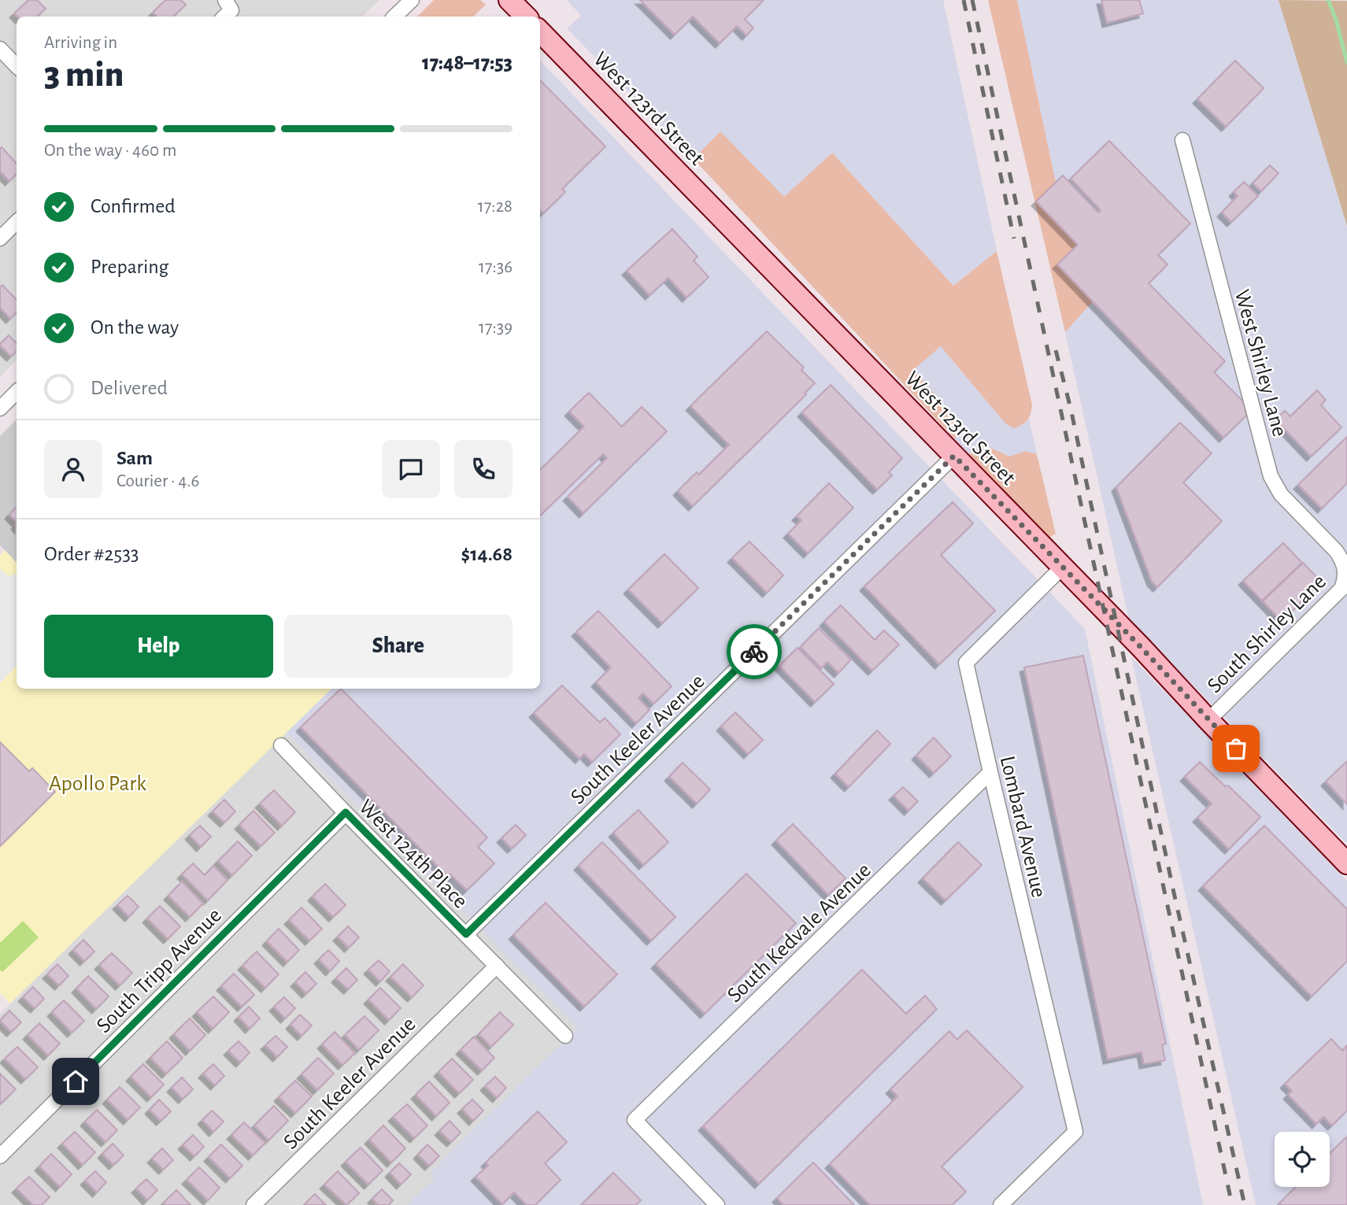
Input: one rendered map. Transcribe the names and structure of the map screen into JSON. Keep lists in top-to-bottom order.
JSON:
{
  "streets": {
    "street": [
      "West 123rd Street",
      "West Shirley Lane",
      "South Shirley Lane",
      "South Keeler Avenue",
      "Lombard Avenue",
      "West 124th Place",
      "South Kedvale Avenue",
      "South Tripp Avenue"
    ]
  },
  "crossings": [
    ["West 123rd Street", "South Shirley Lane"],
    ["West 123rd Street", "South Keeler Avenue"],
    ["West 123rd Street", "Lombard Avenue"],
    ["West Shirley Lane", "South Shirley Lane"],
    ["South Keeler Avenue", "West 124th Place"],
    ["Lombard Avenue", "South Kedvale Avenue"],
    ["West 124th Place", "South Tripp Avenue"]
  ],
  "parks": ["Apollo Park"],
  "page": {
    "heading": ["3 min", "Arriving in", "17:48–17:53"],
    "panel": [
      "Sam",
      "Courier · 4.6",
      "Order #2533",
      "$14.68"
    ],
    "bar": "On the way · 460 m",
    "list": [
      ["Confirmed", "17:28"],
      ["Preparing", "17:36"],
      ["On the way", "17:39"],
      "Delivered"
    ],
    "buttons": ["Help", "Share"]
  }
}
